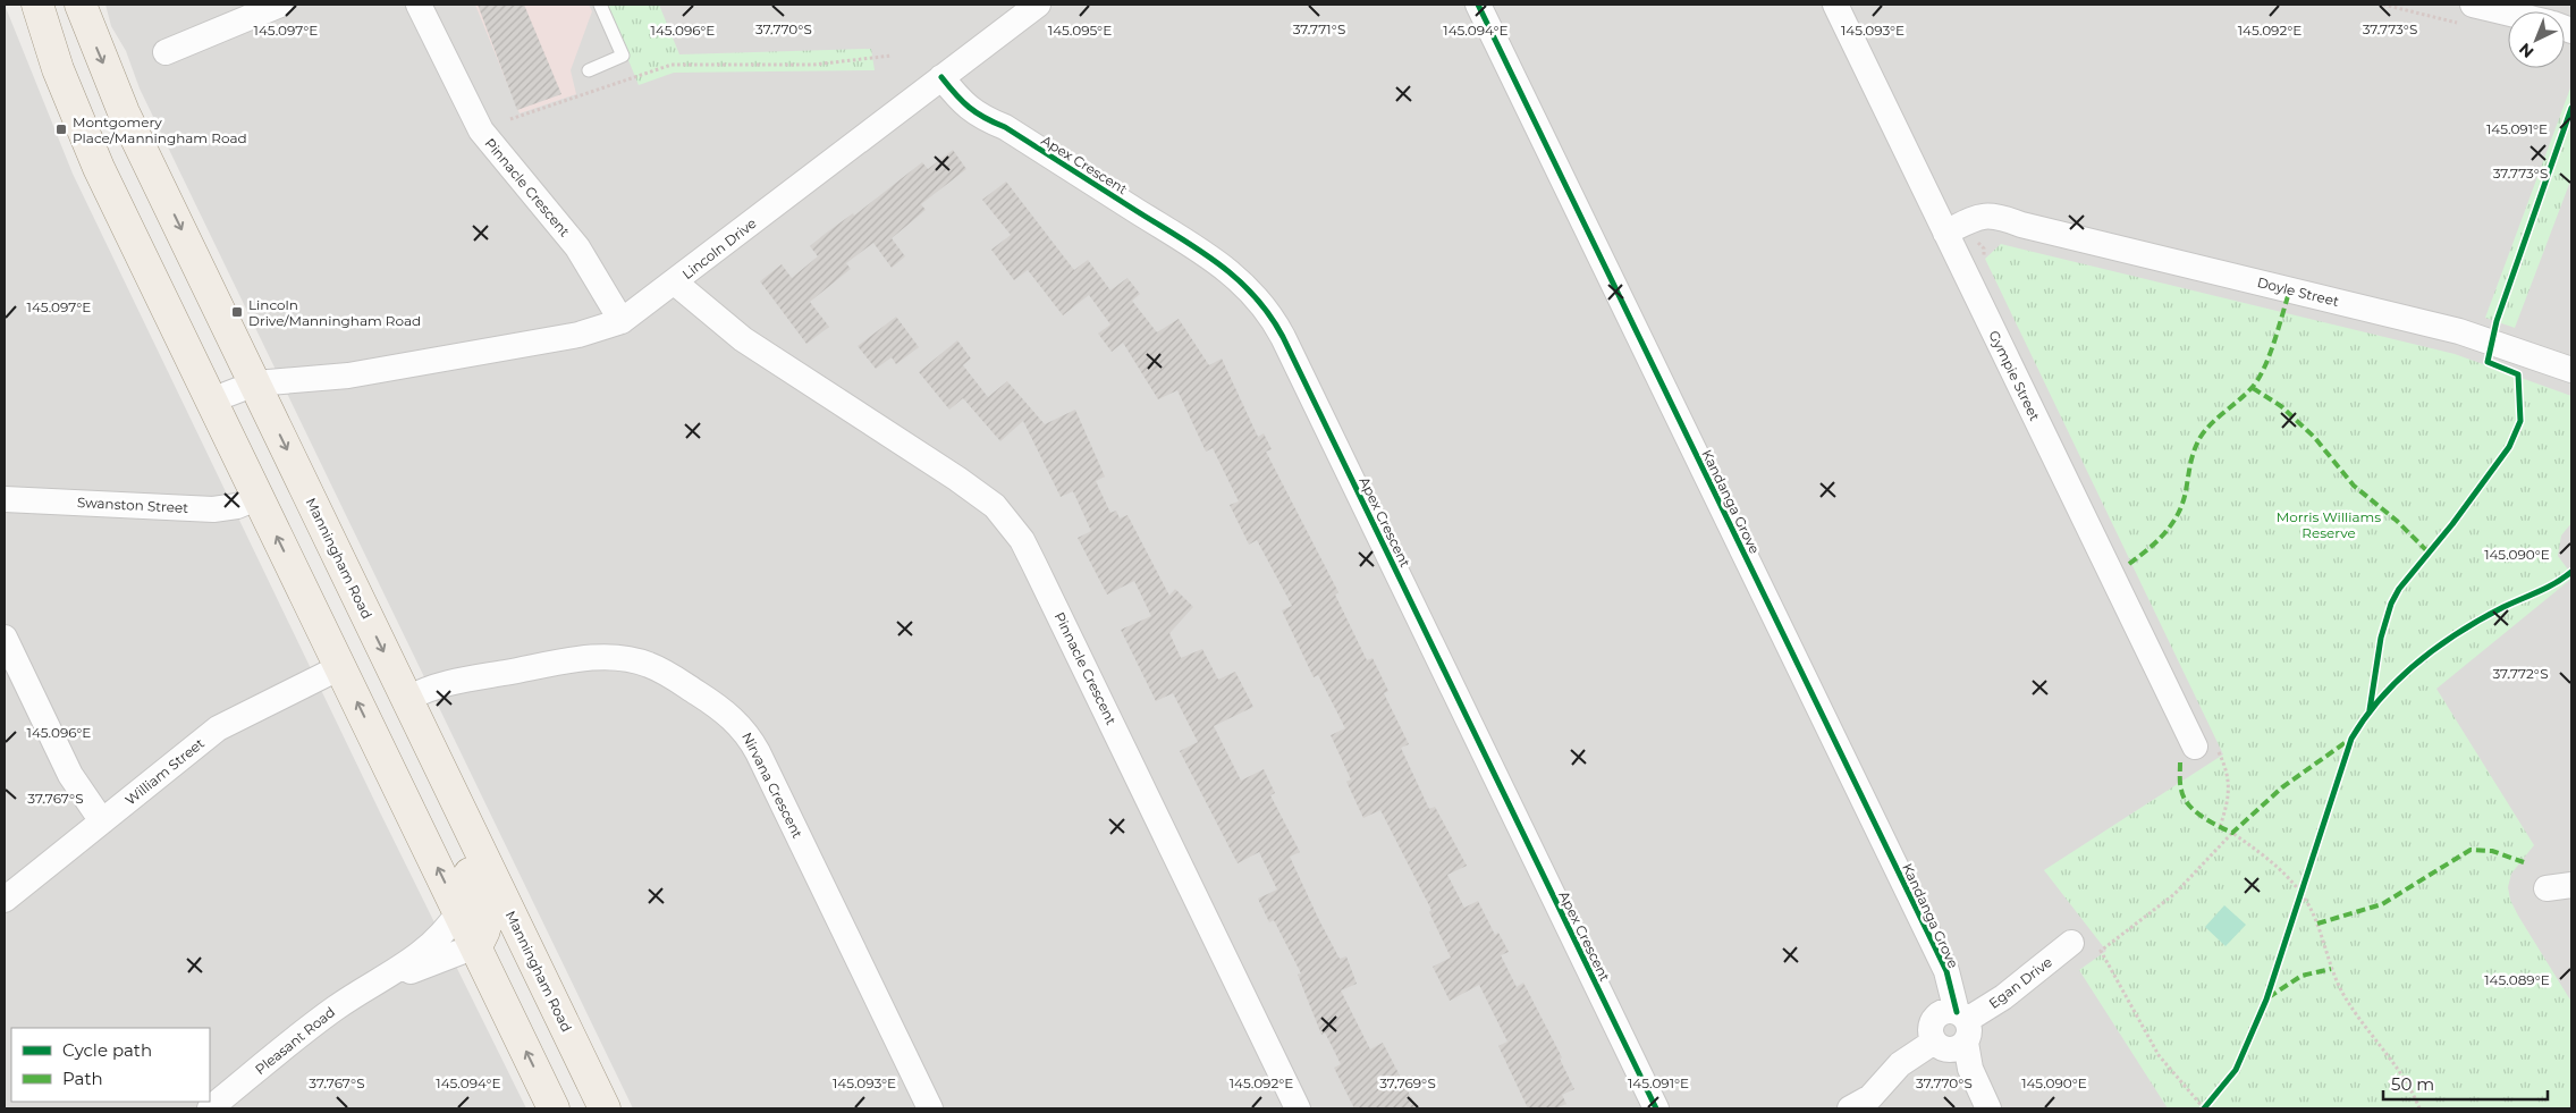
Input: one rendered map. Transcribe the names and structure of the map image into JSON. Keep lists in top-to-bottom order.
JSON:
{
  "streets": {
    "main road": ["Manningham Road"],
    "street": [
      "Apex Crescent",
      "Pinnacle Crescent",
      "Lincoln Drive",
      "Doyle Street",
      "Gympie Street",
      "Kandanga Grove",
      "Swanston Street",
      "William Street",
      "Nirvana Crescent",
      "Egan Drive",
      "Pleasant Road"
    ]
  },
  "crossings": [
    ["Apex Crescent", "Lincoln Drive"],
    ["Pinnacle Crescent", "Lincoln Drive"],
    ["Lincoln Drive", "Manningham Road"],
    ["Doyle Street", "Gympie Street"],
    ["Kandanga Grove", "Egan Drive"],
    ["Manningham Road", "Nirvana Crescent"]
  ],
  "parks": ["Morris Williams Reserve"],
  "places": {
    "transit": ["Montgomery Place/Manningham Road", "Lincoln Drive/Manningham Road"]
  },
  "legend": ["Cycle path", "Path"],
  "scale_bar": "50 m",
  "north": "bottom left",
  "coordinates": [
    "37.773°S",
    "37.770°S",
    "37.771°S",
    "145.097°E",
    "145.096°E",
    "145.095°E",
    "145.094°E",
    "145.093°E",
    "145.092°E",
    "145.091°E",
    "145.090°E",
    "37.772°S",
    "37.767°S",
    "145.089°E",
    "37.769°S"
  ]
}
